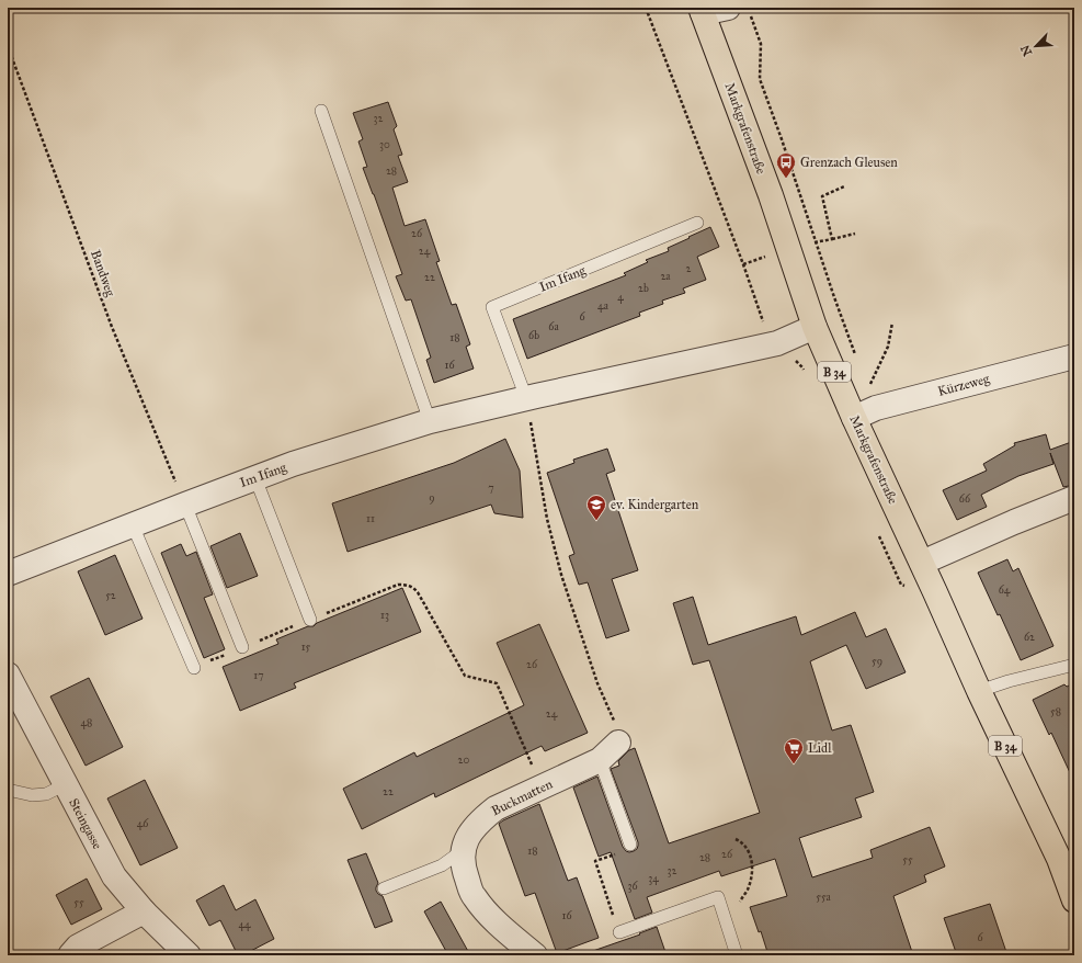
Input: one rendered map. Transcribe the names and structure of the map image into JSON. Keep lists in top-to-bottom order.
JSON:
{
  "streets": {
    "main road": ["Markgrafenstraße", "B 34"],
    "street": [
      "Im Ifang",
      "Kürzeweg",
      "Buckmatten",
      "Steingasse"
    ],
    "path": ["Bandweg"]
  },
  "crossings": [
    ["Markgrafenstraße", "Im Ifang"],
    ["Markgrafenstraße", "Kürzeweg"],
    ["Bandweg", "Im Ifang"]
  ],
  "places": {
    "bus stop": ["Grenzach Gleusen"],
    "school or university": ["ev. Kindergarten"],
    "supermarket": ["Lidl"]
  },
  "house_numbers": [
    "32",
    "30",
    "28",
    "26",
    "24",
    "2",
    "2a",
    "22",
    "2b",
    "4",
    "4a",
    "6",
    "6a",
    "6b",
    "18",
    "16",
    "7",
    "9",
    "66",
    "11",
    "64",
    "52",
    "13",
    "62",
    "15",
    "59",
    "26",
    "17",
    "58",
    "24",
    "48",
    "20",
    "22",
    "46",
    "18",
    "26",
    "28",
    "55",
    "32",
    "34",
    "36",
    "55a",
    "55",
    "16",
    "44",
    "6"
  ],
  "north": "bottom left"
}
